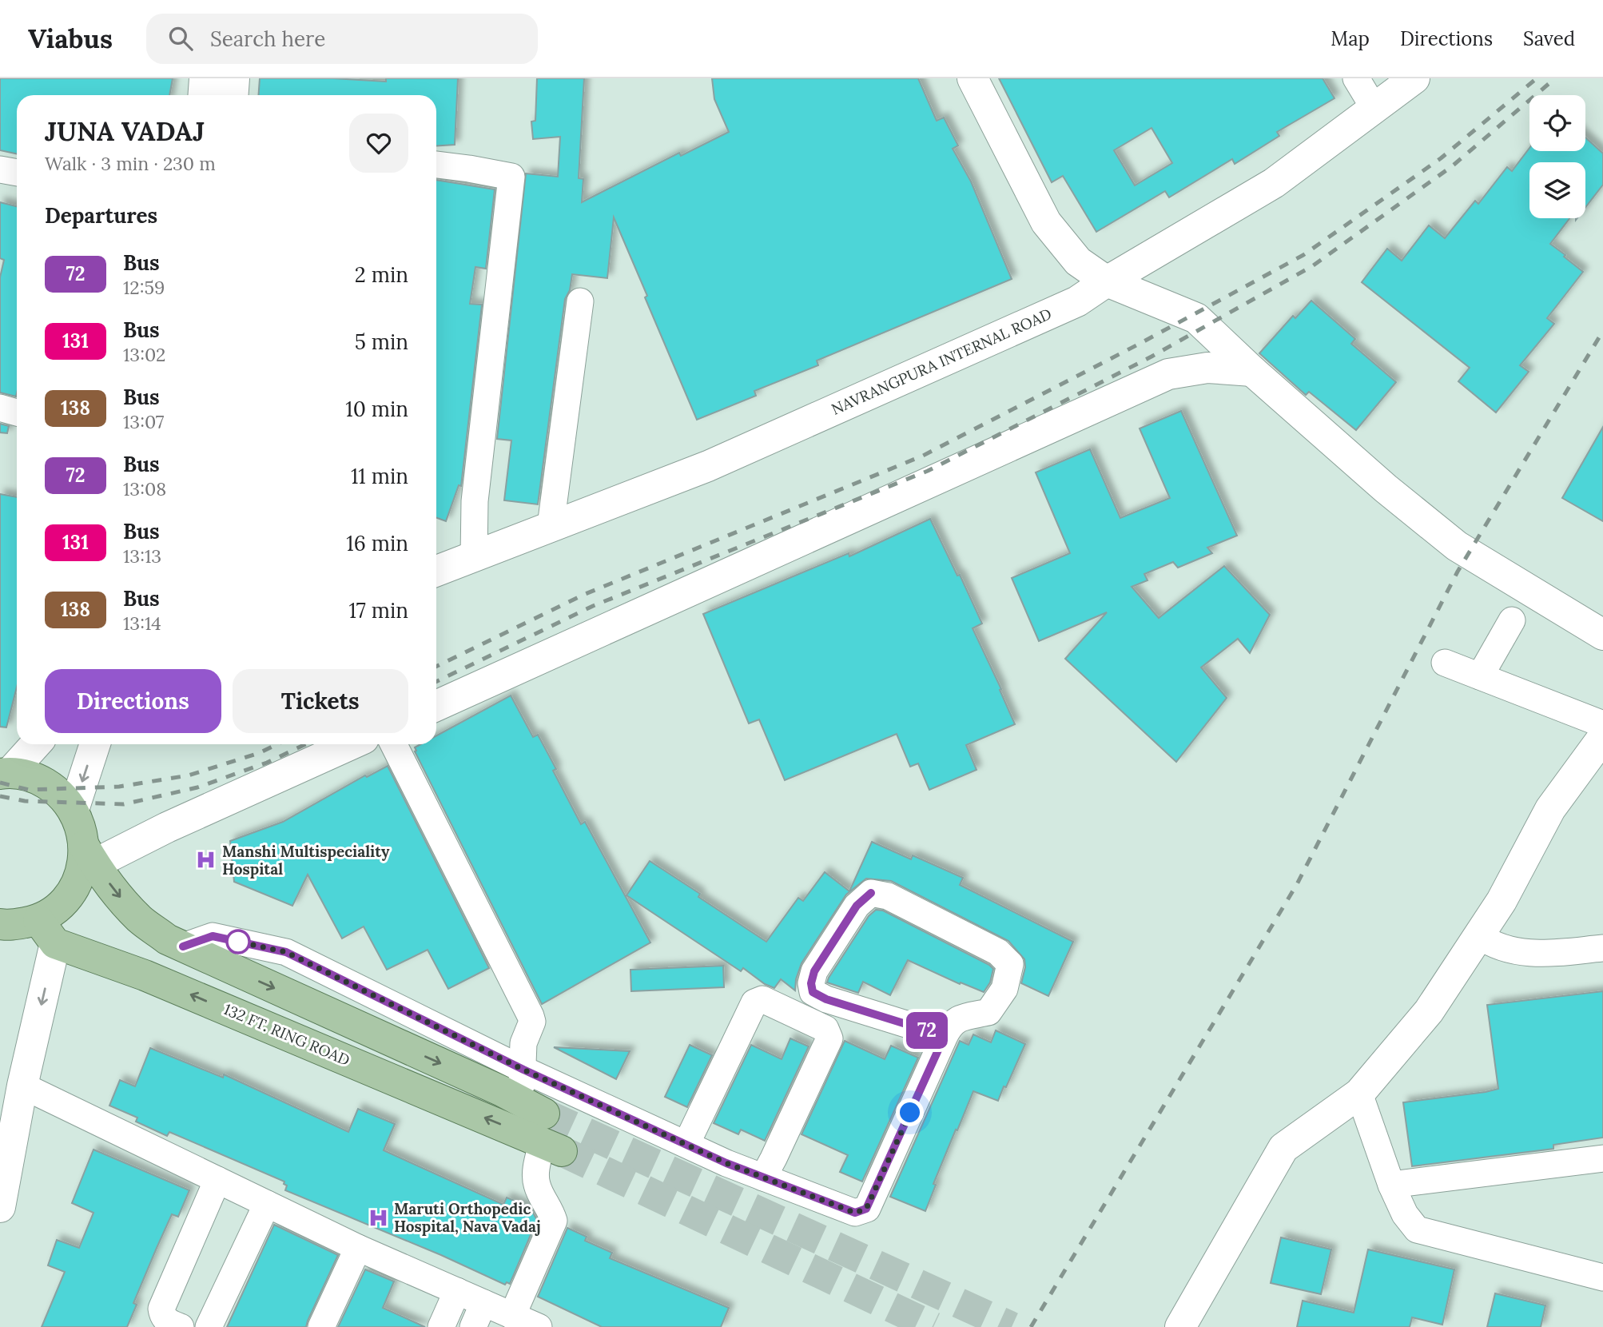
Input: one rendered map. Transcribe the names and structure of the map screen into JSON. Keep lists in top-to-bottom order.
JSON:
{
  "streets": {
    "main road": ["132 FT. RING ROAD"],
    "street": ["NAVRANGPURA INTERNAL ROAD"]
  },
  "places": {
    "hospital": ["Manshi Multispeciality Hospital", "Maruti Orthopedic Hospital, Nava Vadaj"]
  },
  "lines": ["bus line 72"],
  "page": {
    "header": "Viabus",
    "search": "Search here",
    "nav": ["Map", "Directions", "Saved"],
    "on_map": "72",
    "heading": [
      ["JUNA VADAJ", "Walk · 3 min · 230 m"],
      "Departures"
    ],
    "list": [
      {
        "mark": "72",
        "name": "Bus",
        "note": "12:59",
        "value": "2 min"
      },
      {
        "mark": "131",
        "name": "Bus",
        "note": "13:02",
        "value": "5 min"
      },
      {
        "mark": "138",
        "name": "Bus",
        "note": "13:07",
        "value": "10 min"
      },
      {
        "mark": "72",
        "name": "Bus",
        "note": "13:08",
        "value": "11 min"
      },
      {
        "mark": "131",
        "name": "Bus",
        "note": "13:13",
        "value": "16 min"
      },
      {
        "mark": "138",
        "name": "Bus",
        "note": "13:14",
        "value": "17 min"
      }
    ],
    "buttons": ["Directions", "Tickets"]
  }
}
